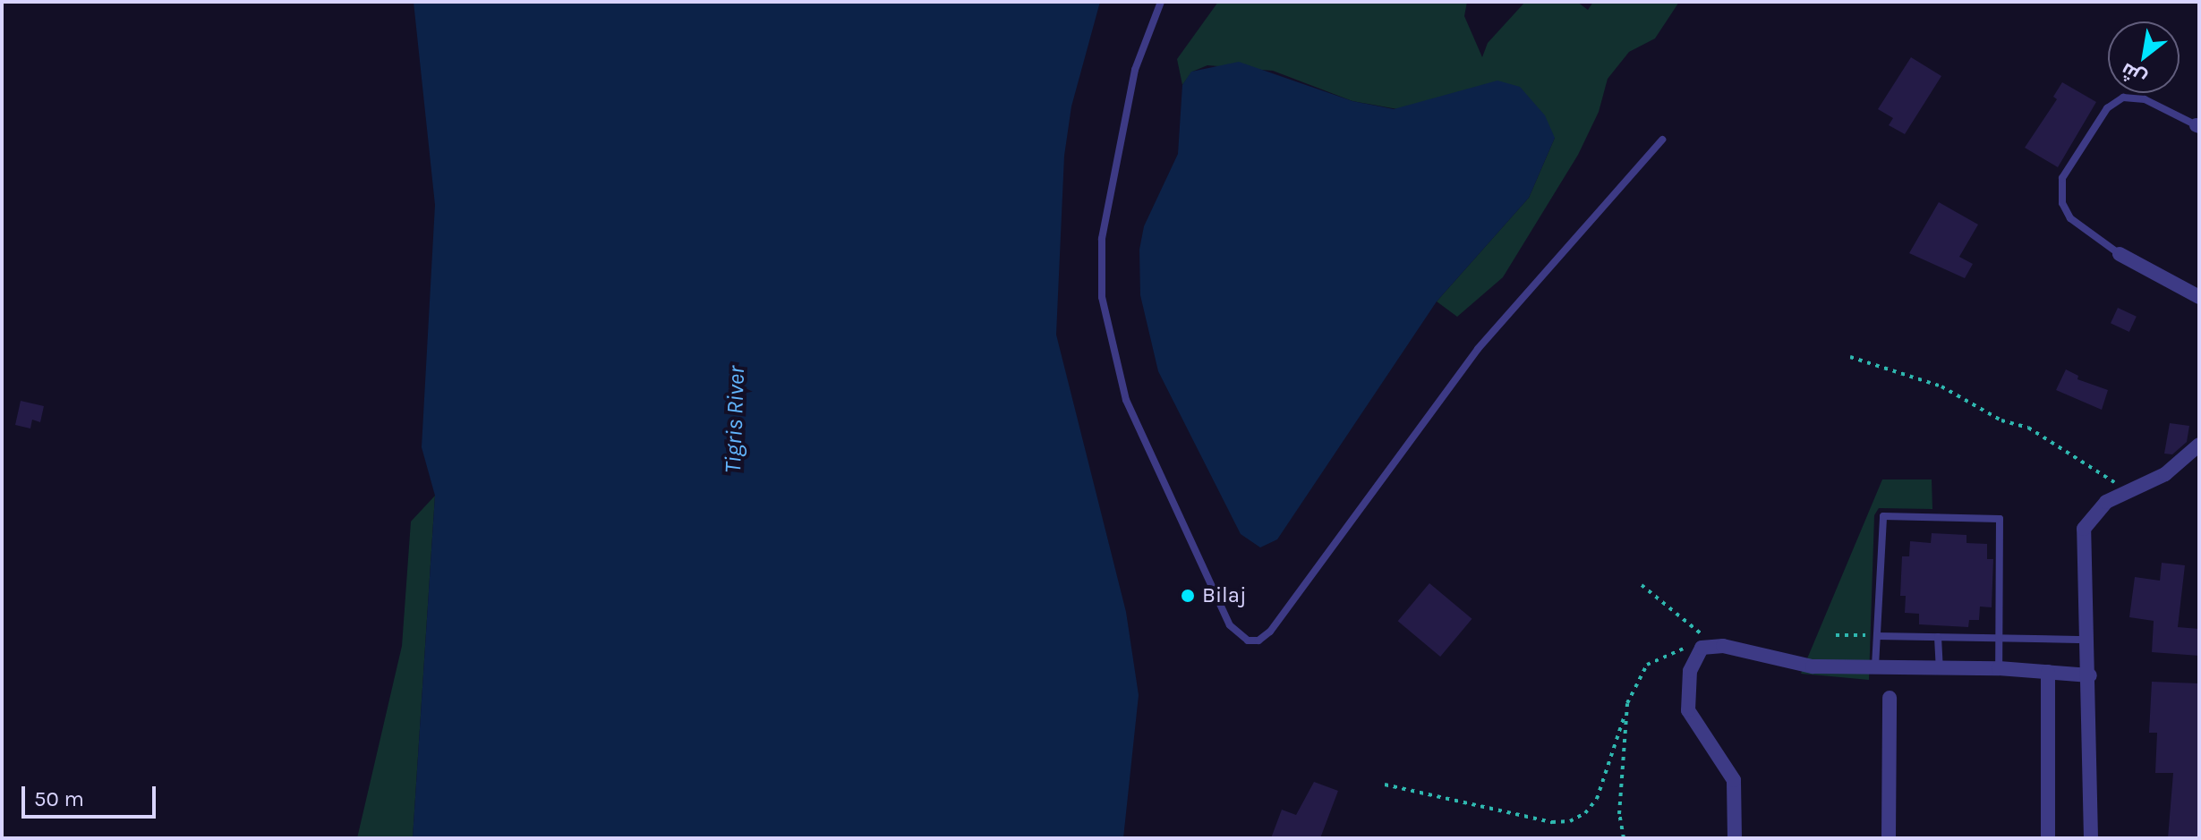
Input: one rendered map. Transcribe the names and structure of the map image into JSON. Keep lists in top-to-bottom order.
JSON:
{
  "water": ["Tigris River"],
  "places": ["Bilaj"],
  "scale_bar": "50 m",
  "north": "bottom left"
}
